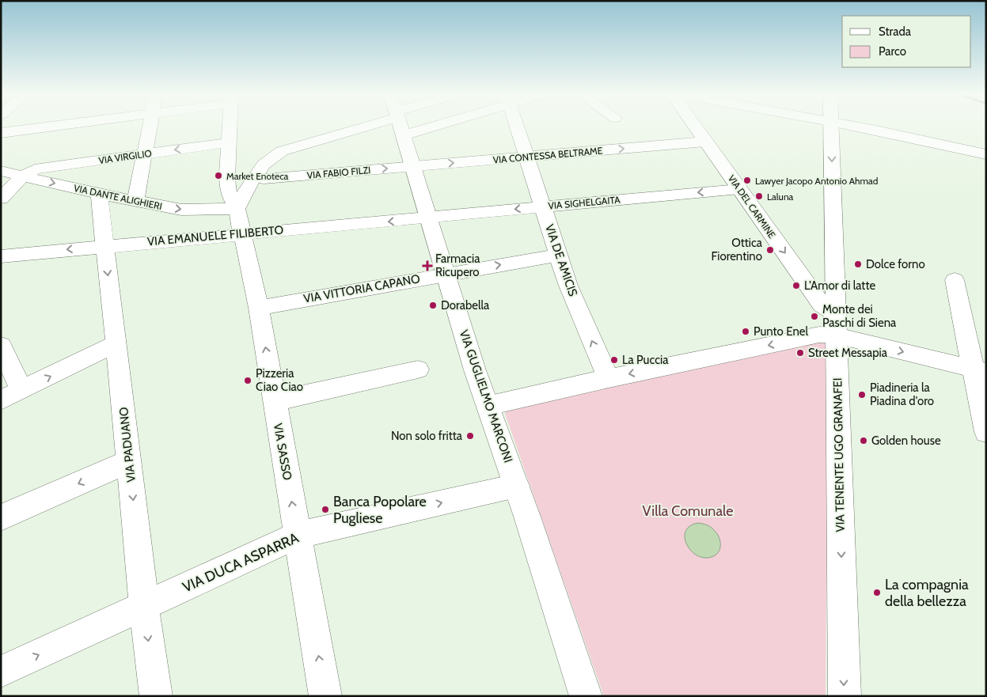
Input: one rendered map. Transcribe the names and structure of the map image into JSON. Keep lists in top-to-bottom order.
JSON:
{
  "streets": {
    "street": [
      "VIA CONTESSA BELTRAME",
      "VIA VIRGILIO",
      "VIA FABIO FILZI",
      "VIA DANTE ALIGHIERI",
      "VIA SIGHELGAITA",
      "VIA DEL CARMINE",
      "VIA EMANUELE FILIBERTO",
      "VIA DE AMICIS",
      "VIA VITTORIA CAPANO",
      "VIA GUGLIELMO MARCONI",
      "VIA PADUANO",
      "VIA SASSO",
      "VIA TENENTE UGO GRANAFEI",
      "VIA DUCA ASPARRA"
    ]
  },
  "crossings": [
    ["VIA CONTESSA BELTRAME", "VIA FABIO FILZI"],
    ["VIA CONTESSA BELTRAME", "VIA DEL CARMINE"],
    ["VIA CONTESSA BELTRAME", "VIA DE AMICIS"],
    ["VIA CONTESSA BELTRAME", "VIA GUGLIELMO MARCONI"],
    ["VIA VIRGILIO", "VIA DANTE ALIGHIERI"],
    ["VIA VIRGILIO", "VIA SASSO"],
    ["VIA FABIO FILZI", "VIA GUGLIELMO MARCONI"],
    ["VIA DANTE ALIGHIERI", "VIA PADUANO"],
    ["VIA DANTE ALIGHIERI", "VIA SASSO"],
    ["VIA SIGHELGAITA", "VIA DEL CARMINE"],
    ["VIA SIGHELGAITA", "VIA EMANUELE FILIBERTO"],
    ["VIA SIGHELGAITA", "VIA DE AMICIS"],
    ["VIA SIGHELGAITA", "VIA GUGLIELMO MARCONI"],
    ["VIA DEL CARMINE", "VIA TENENTE UGO GRANAFEI"],
    ["VIA EMANUELE FILIBERTO", "VIA GUGLIELMO MARCONI"],
    ["VIA EMANUELE FILIBERTO", "VIA PADUANO"],
    ["VIA EMANUELE FILIBERTO", "VIA SASSO"],
    ["VIA DE AMICIS", "VIA VITTORIA CAPANO"],
    ["VIA VITTORIA CAPANO", "VIA GUGLIELMO MARCONI"],
    ["VIA VITTORIA CAPANO", "VIA SASSO"],
    ["VIA GUGLIELMO MARCONI", "VIA DUCA ASPARRA"],
    ["VIA PADUANO", "VIA DUCA ASPARRA"],
    ["VIA SASSO", "VIA DUCA ASPARRA"]
  ],
  "one_way": [
    "VIA CONTESSA BELTRAME",
    "VIA VIRGILIO",
    "VIA FABIO FILZI",
    "VIA DANTE ALIGHIERI",
    "VIA DEL CARMINE",
    "VIA DE AMICIS",
    "VIA PADUANO",
    "VIA SASSO",
    "VIA TENENTE UGO GRANAFEI"
  ],
  "parks": ["Villa Comunale"],
  "places": {
    "other": [
      "Market Enoteca",
      "Lawyer Jacopo Antonio Ahmad",
      "Laluna",
      "Ottica Fiorentino",
      "Dolce forno",
      "L'Amor di latte",
      "Dorabella",
      "Monte dei Paschi di Siena",
      "Punto Enel",
      "Street Messapia",
      "La Puccia",
      "Pizzeria Ciao Ciao",
      "Piadineria la Piadina d'oro",
      "Non solo fritta",
      "Golden house",
      "Banca Popolare Pugliese",
      "La compagnia della bellezza"
    ],
    "health": ["Farmacia Ricupero"]
  },
  "legend": ["Strada", "Parco"]
}
